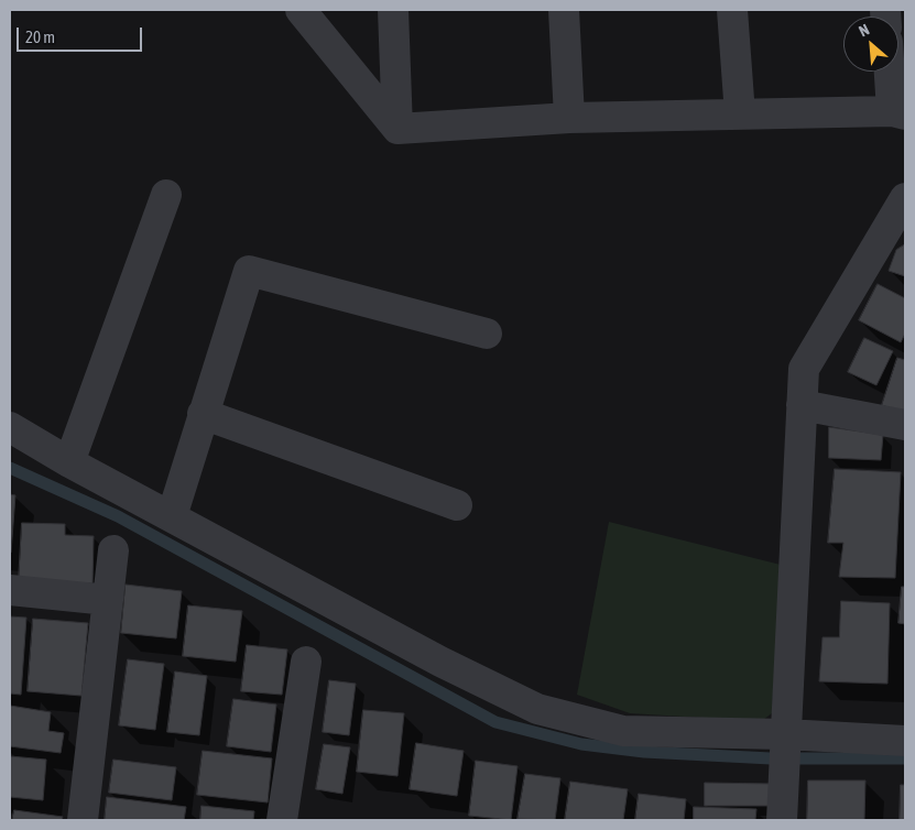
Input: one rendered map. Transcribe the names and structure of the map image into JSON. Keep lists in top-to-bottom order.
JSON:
{
  "scale_bar": "20 m",
  "north": "top left"
}
